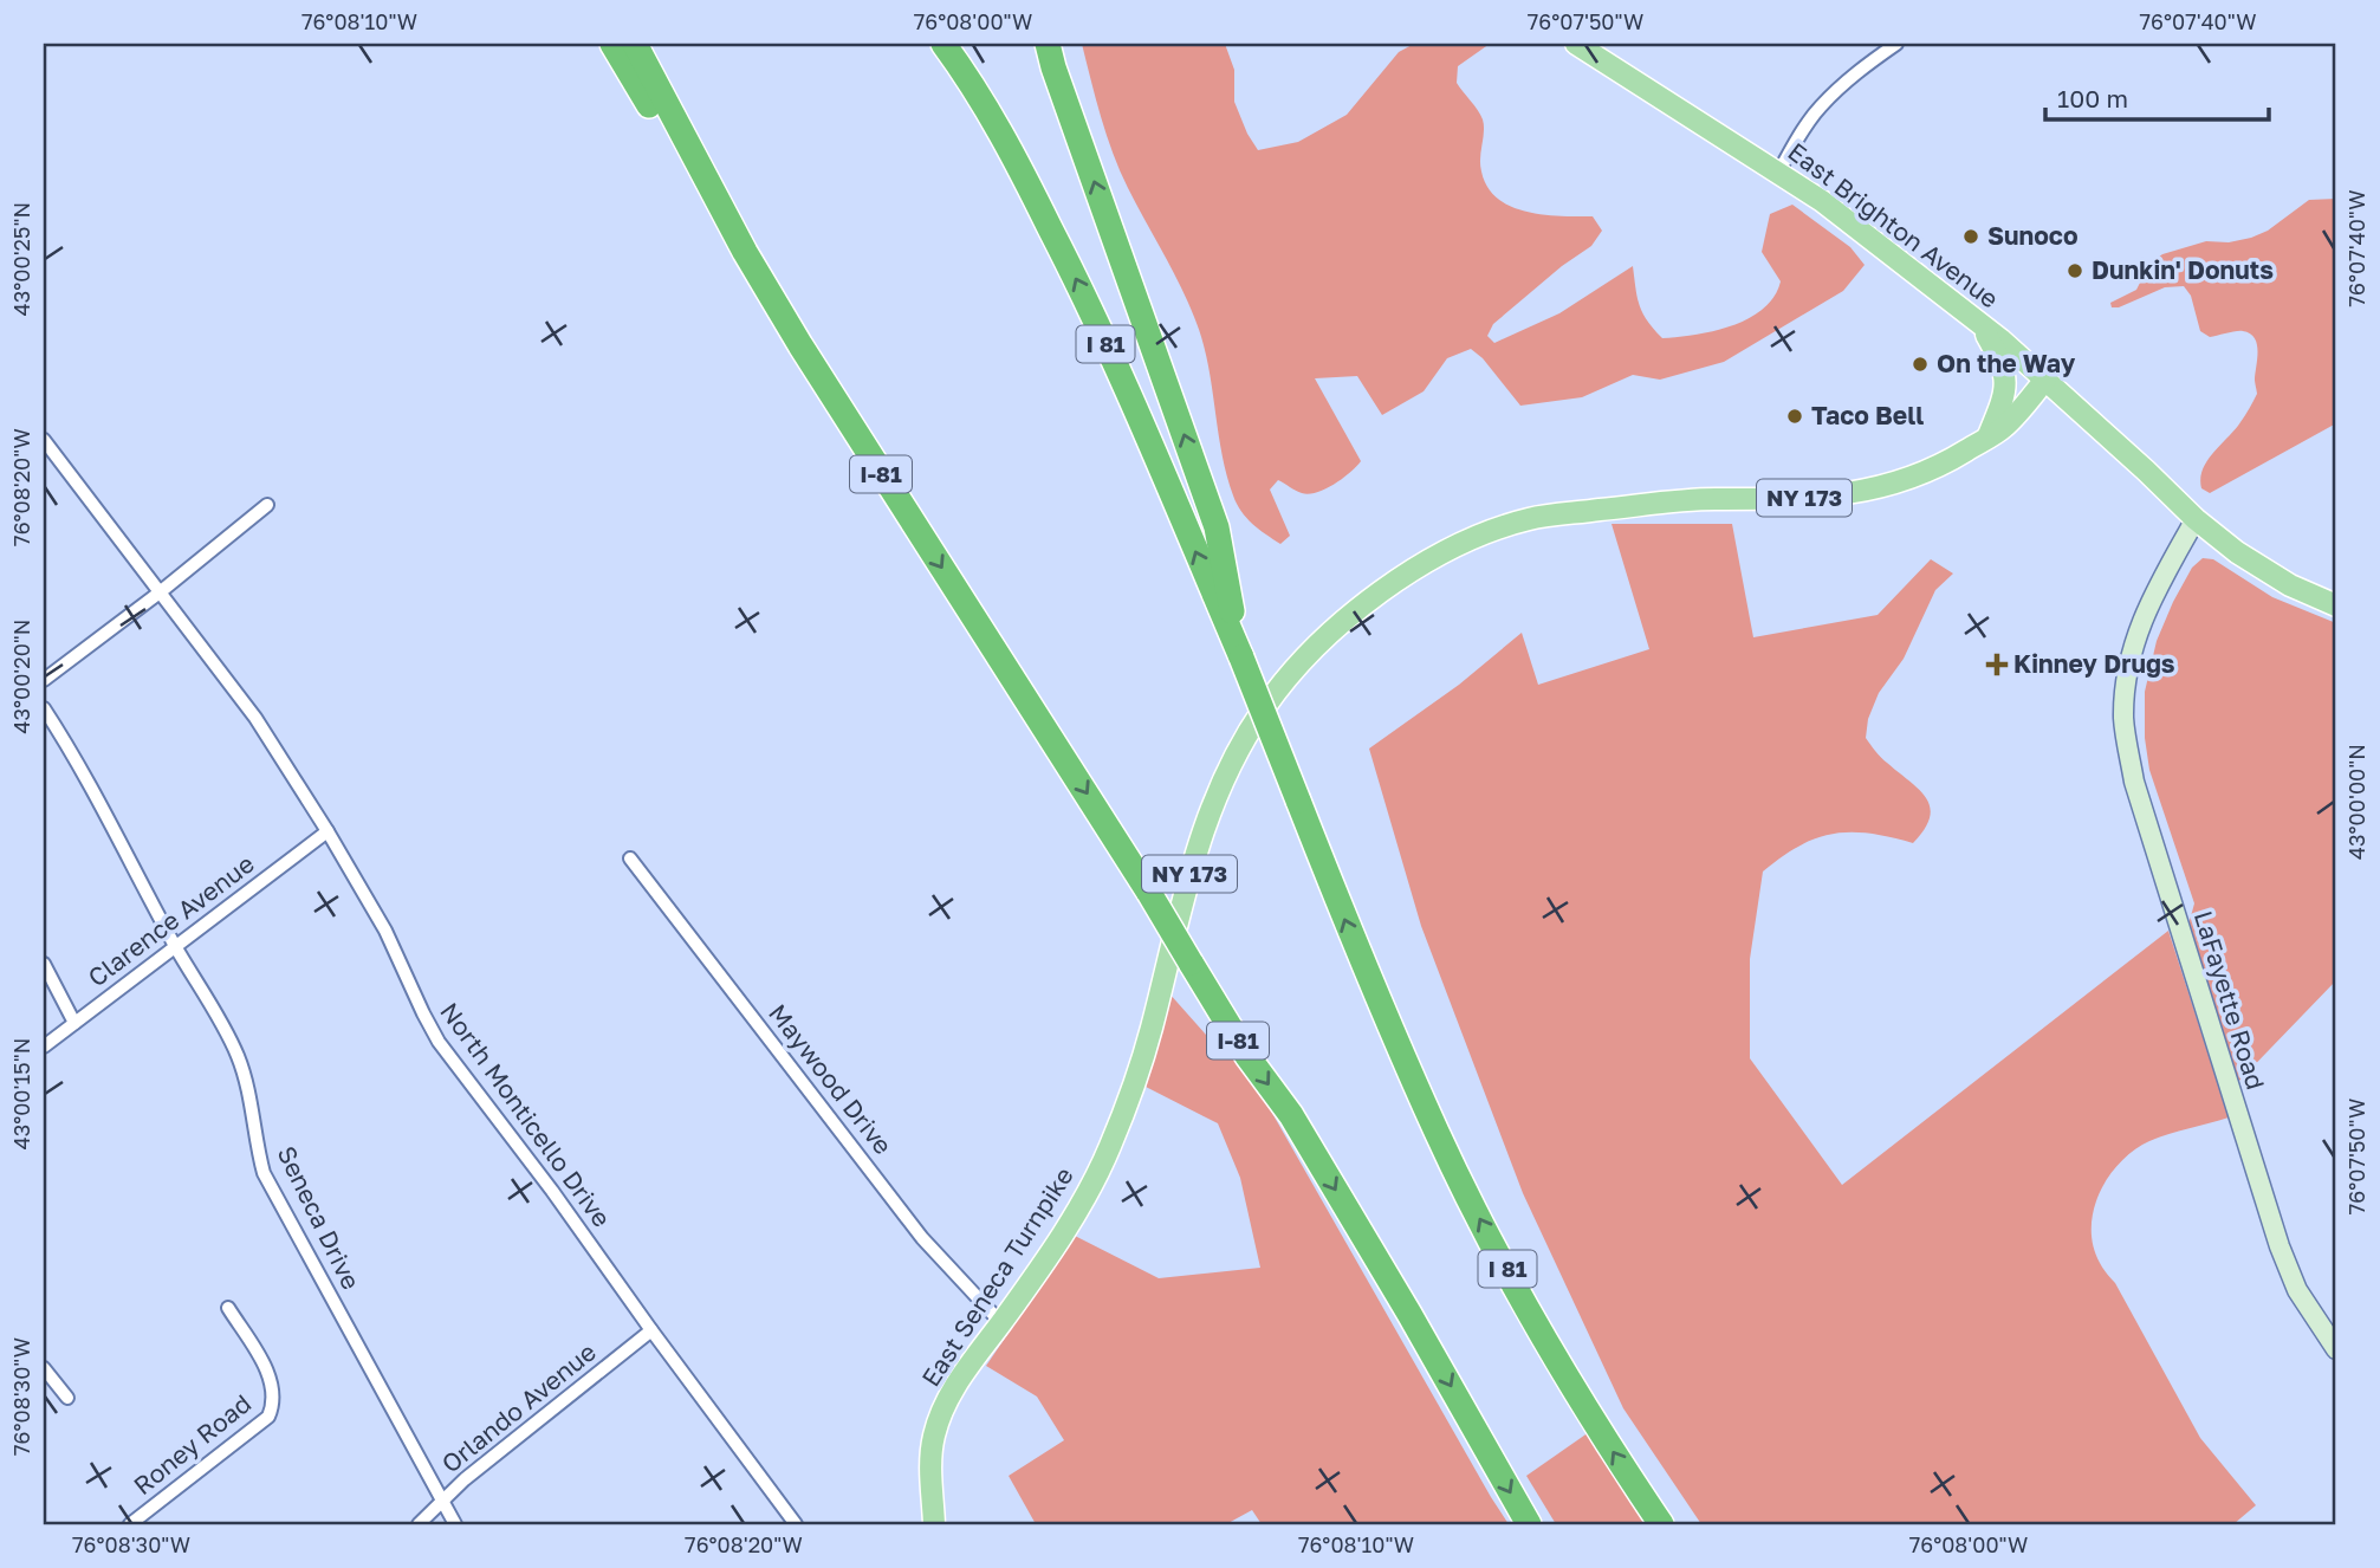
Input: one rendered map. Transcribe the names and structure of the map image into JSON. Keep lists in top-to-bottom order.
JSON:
{
  "streets": {
    "highway": ["I 81", "I-81"],
    "main road": ["East Brighton Avenue", "NY 173", "East Seneca Turnpike"],
    "street": [
      "Clarence Avenue",
      "LaFayette Road",
      "Maywood Drive",
      "North Monticello Drive",
      "Seneca Drive",
      "Orlando Avenue",
      "Roney Road"
    ]
  },
  "crossings": [
    ["East Brighton Avenue", "East Seneca Turnpike"],
    ["Clarence Avenue", "North Monticello Drive"],
    ["Clarence Avenue", "Seneca Drive"],
    ["Maywood Drive", "East Seneca Turnpike"],
    ["North Monticello Drive", "Orlando Avenue"],
    ["Seneca Drive", "Orlando Avenue"]
  ],
  "places": {
    "other": [
      "Sunoco",
      "Dunkin' Donuts",
      "On the Way",
      "Taco Bell"
    ],
    "health": ["Kinney Drugs"]
  },
  "scale_bar": "100 m",
  "coordinates": [
    "76°08'10\"W",
    "76°08'00\"W",
    "76°07'50\"W",
    "76°07'40\"W",
    "43°00'25\"N",
    "76°08'20\"W",
    "43°00'20\"N",
    "43°00'00\"N",
    "43°00'15\"N",
    "76°08'30\"W"
  ]
}
